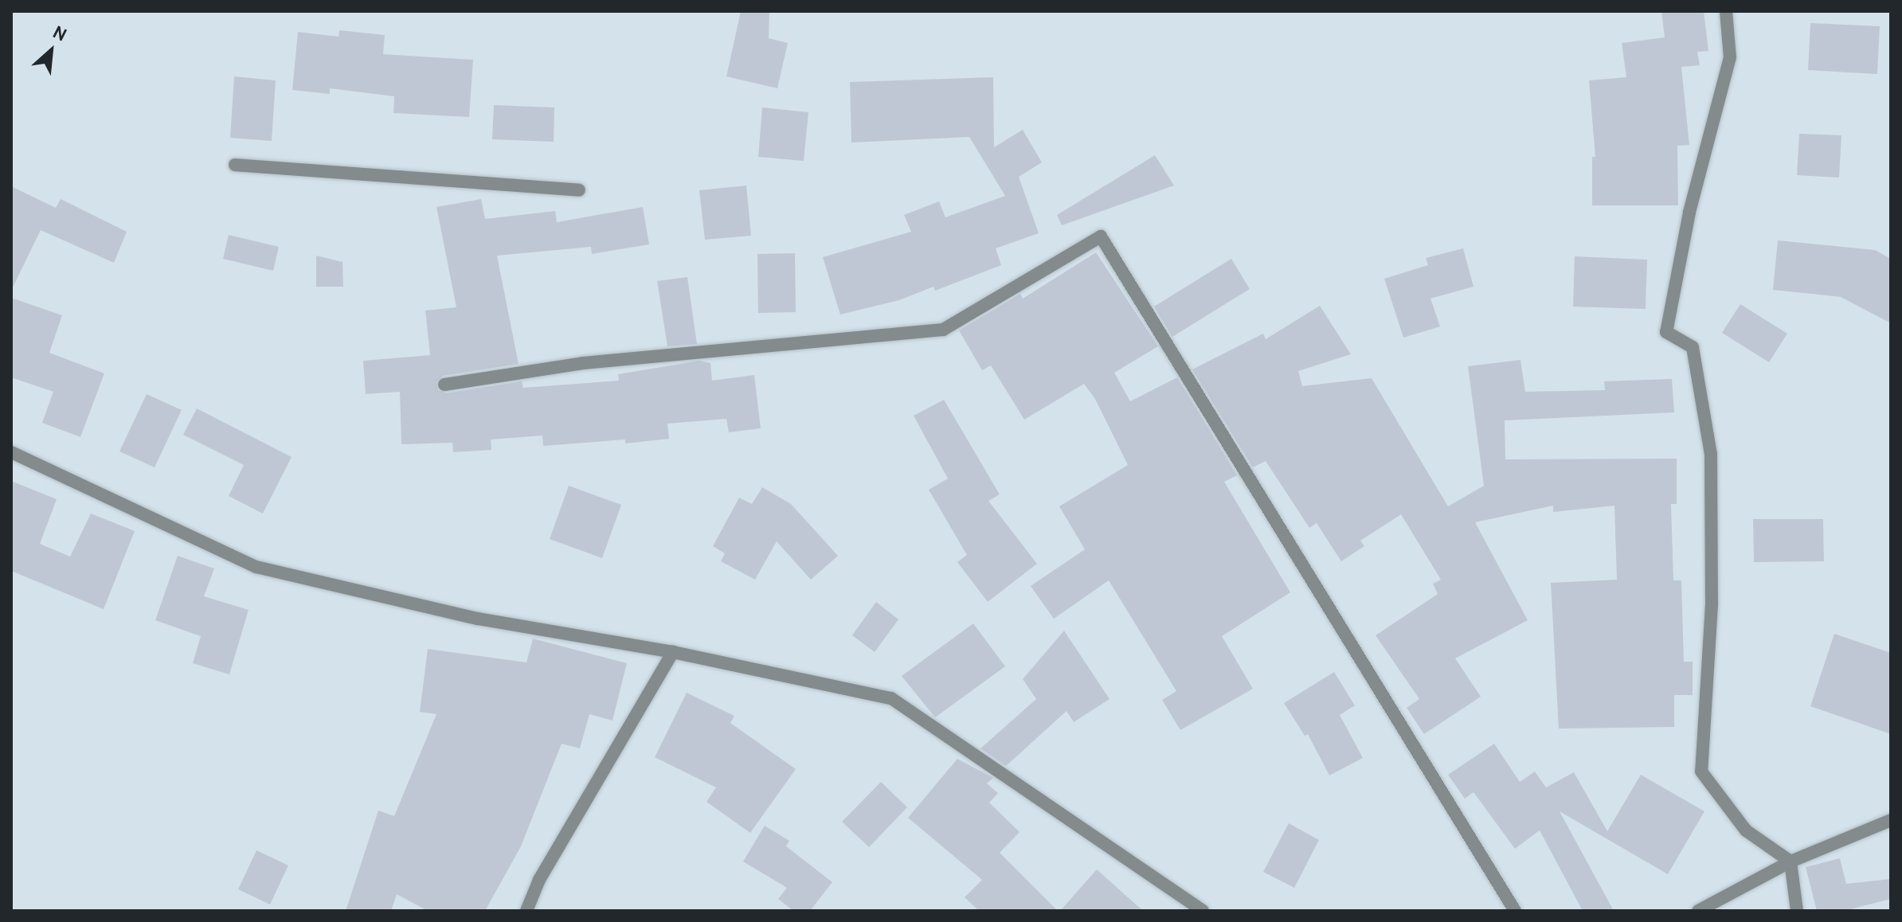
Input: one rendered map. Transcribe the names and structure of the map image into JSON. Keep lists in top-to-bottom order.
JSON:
{
  "north": "top right"
}
